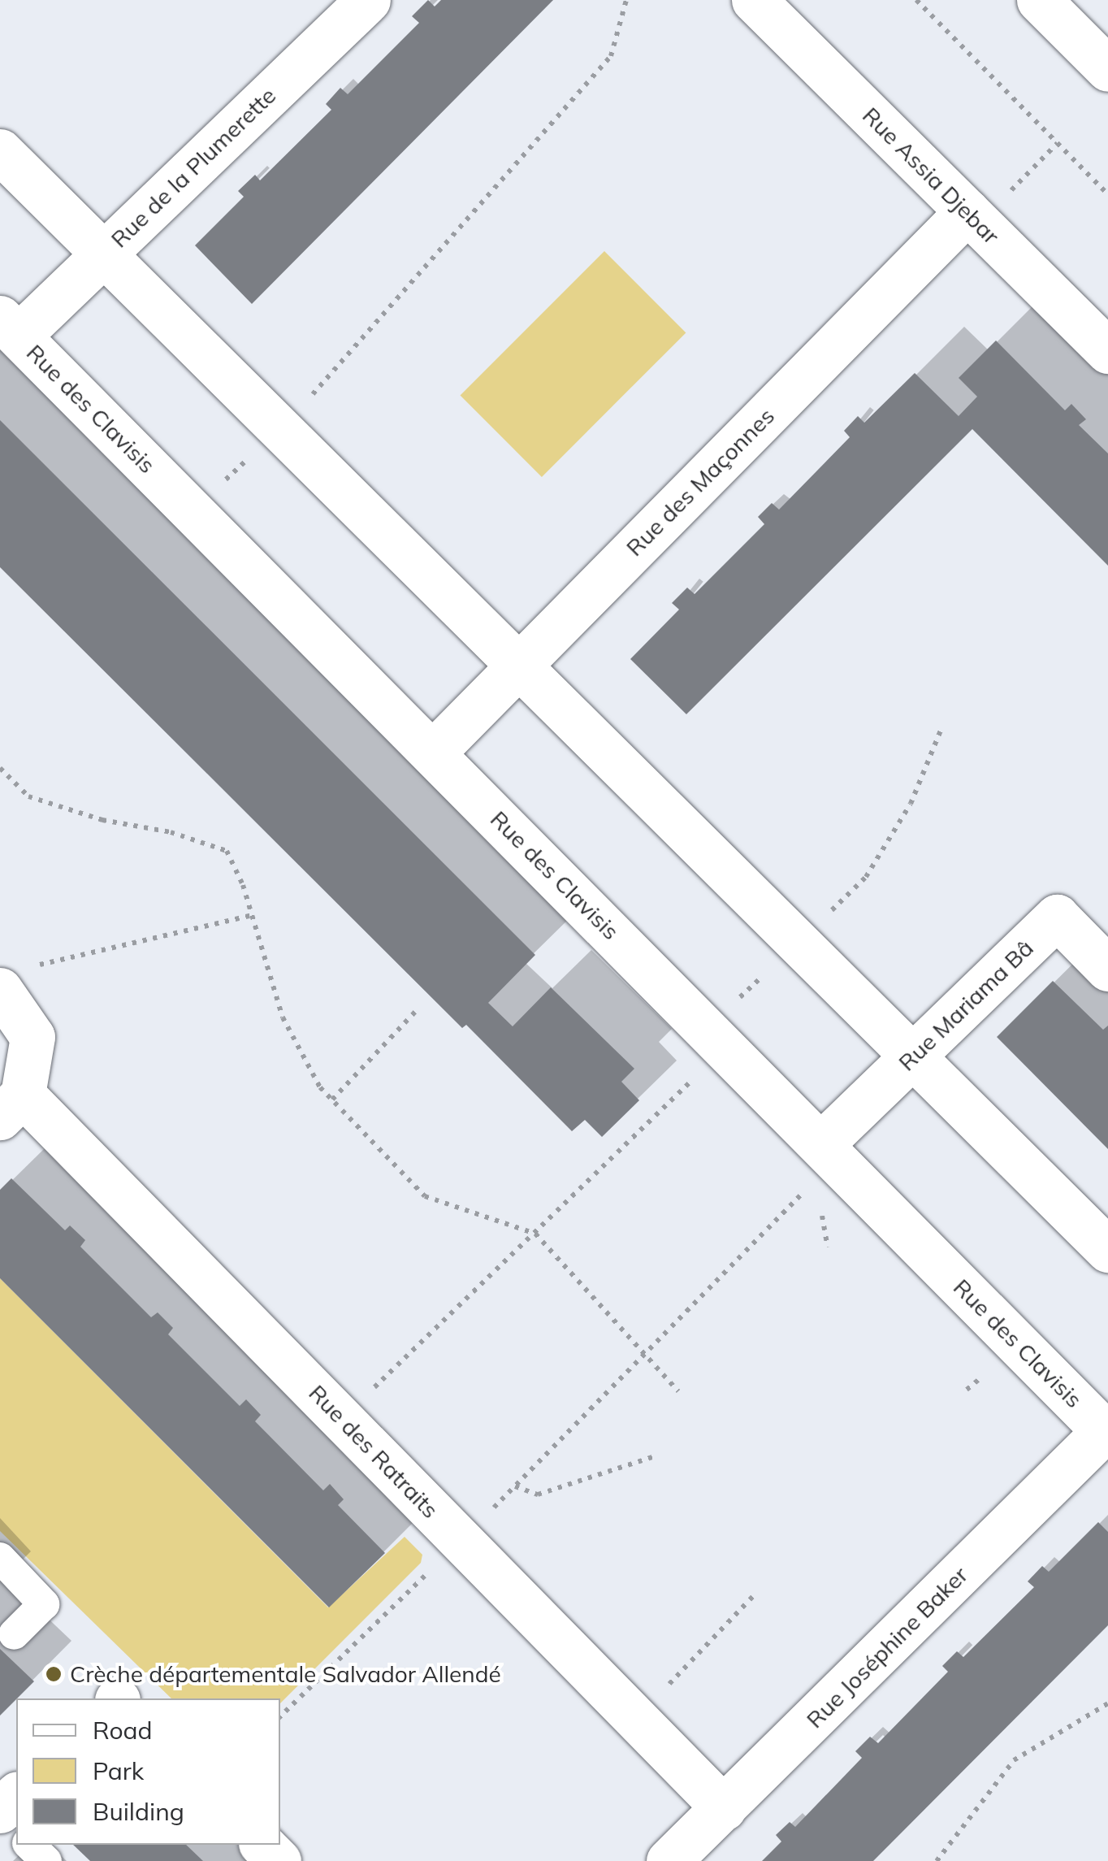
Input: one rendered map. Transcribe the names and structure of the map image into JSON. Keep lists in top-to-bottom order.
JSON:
{
  "streets": {
    "street": [
      "Rue de la Plumerette",
      "Rue Assia Djebar",
      "Rue des Clavisis",
      "Rue des Maçonnes",
      "Rue Mariama Bâ",
      "Rue des Ratraits",
      "Rue Joséphine Baker"
    ]
  },
  "crossings": [
    ["Rue de la Plumerette", "Rue des Clavisis"],
    ["Rue Assia Djebar", "Rue des Maçonnes"],
    ["Rue des Clavisis", "Rue des Maçonnes"],
    ["Rue des Clavisis", "Rue Mariama Bâ"],
    ["Rue des Clavisis", "Rue Joséphine Baker"],
    ["Rue des Ratraits", "Rue Joséphine Baker"]
  ],
  "places": ["Crèche départementale Salvador Allendé"],
  "legend": ["Road", "Park", "Building"]
}
